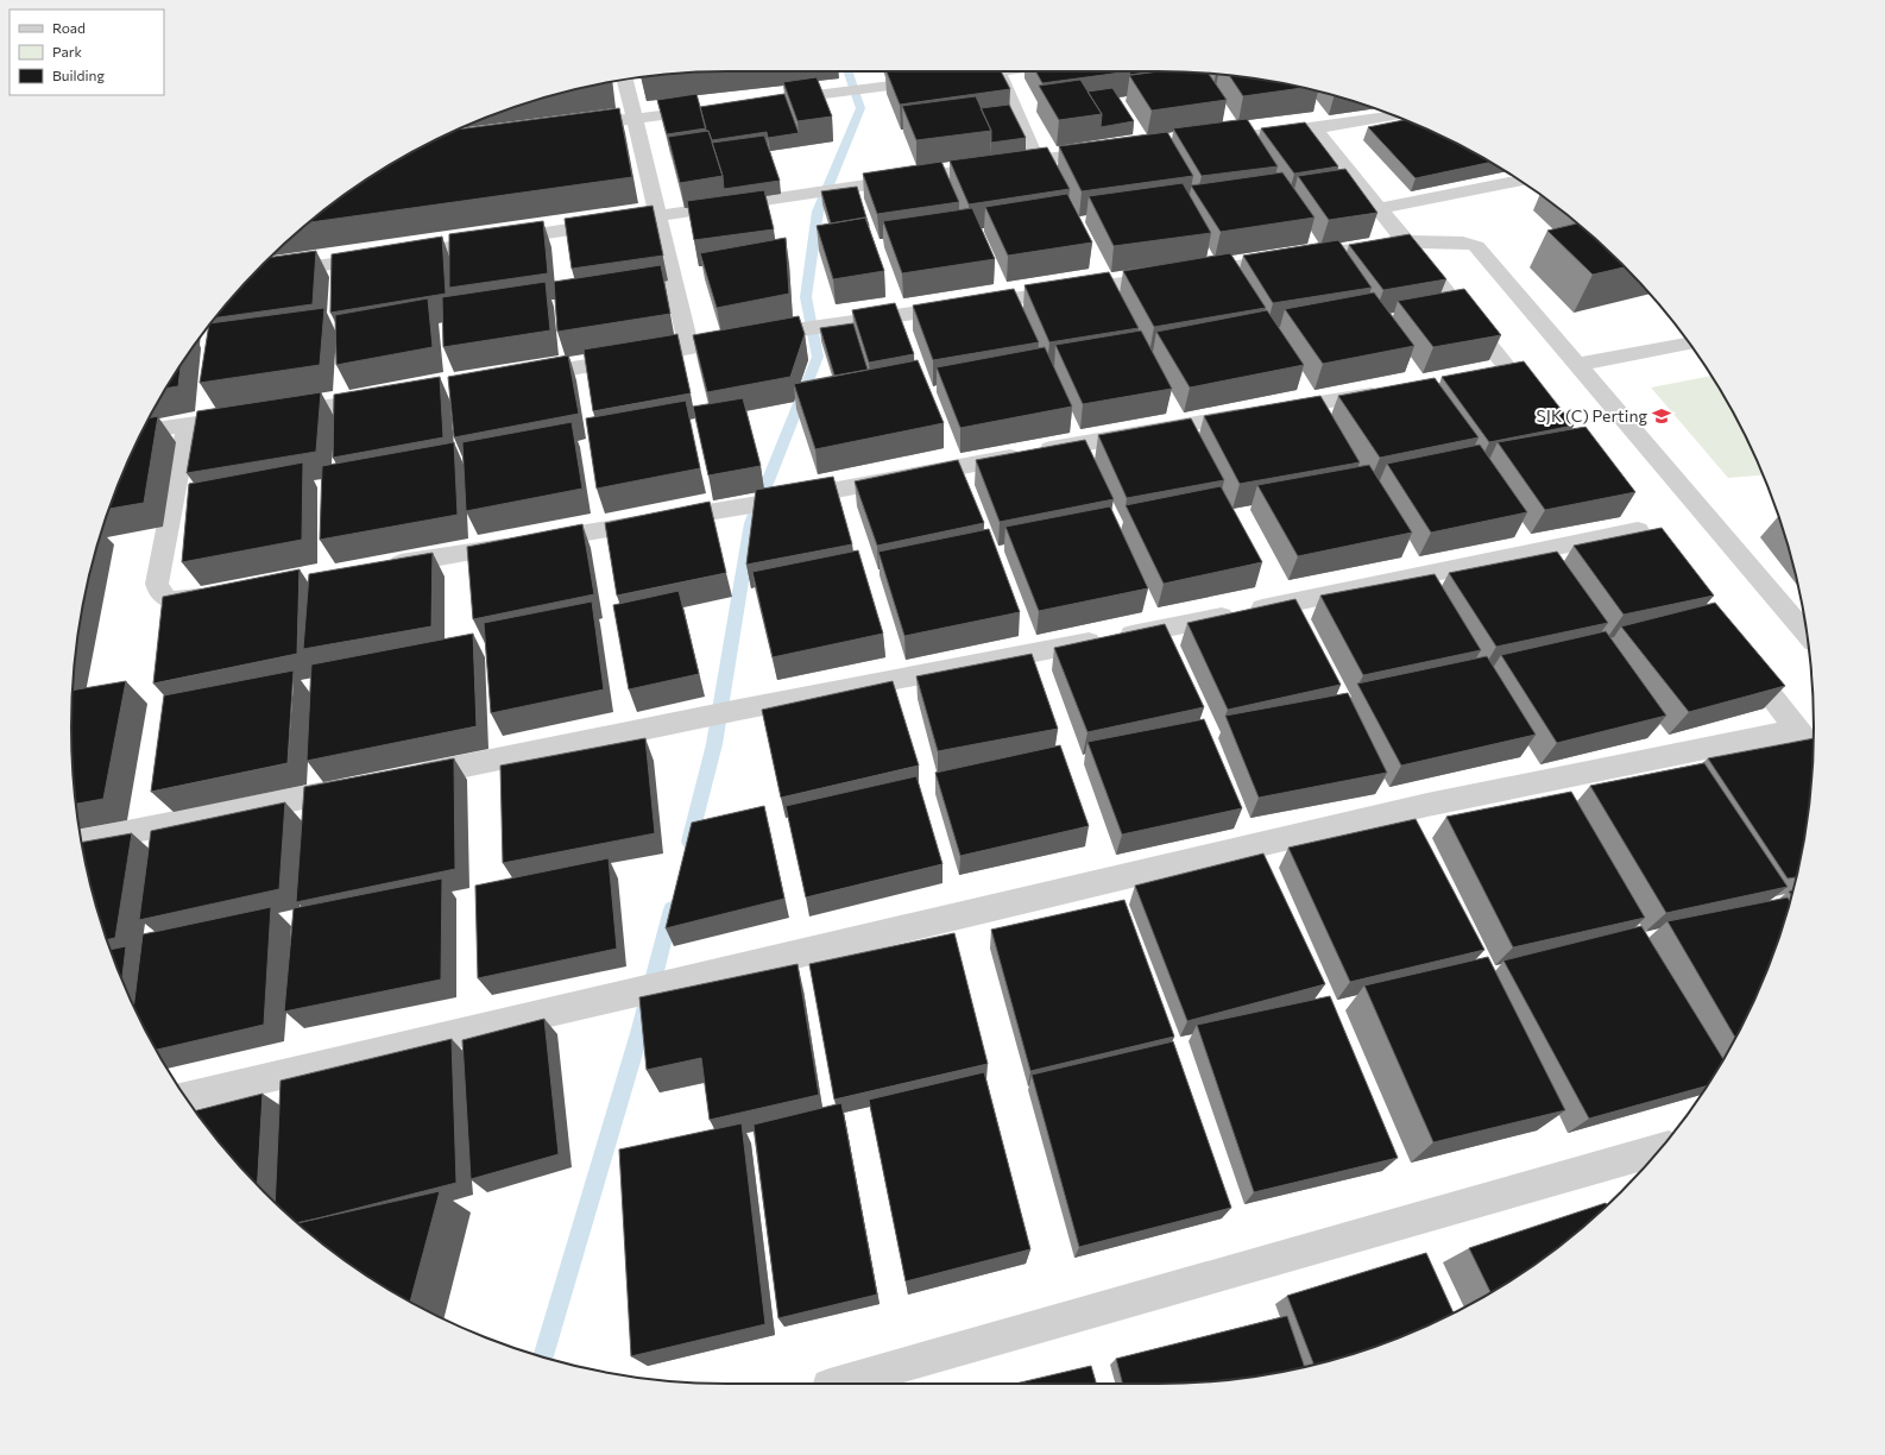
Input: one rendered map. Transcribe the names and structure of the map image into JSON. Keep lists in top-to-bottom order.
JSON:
{
  "places": {
    "school or university": ["SJK (C) Perting"]
  },
  "legend": ["Road", "Park", "Building"]
}
